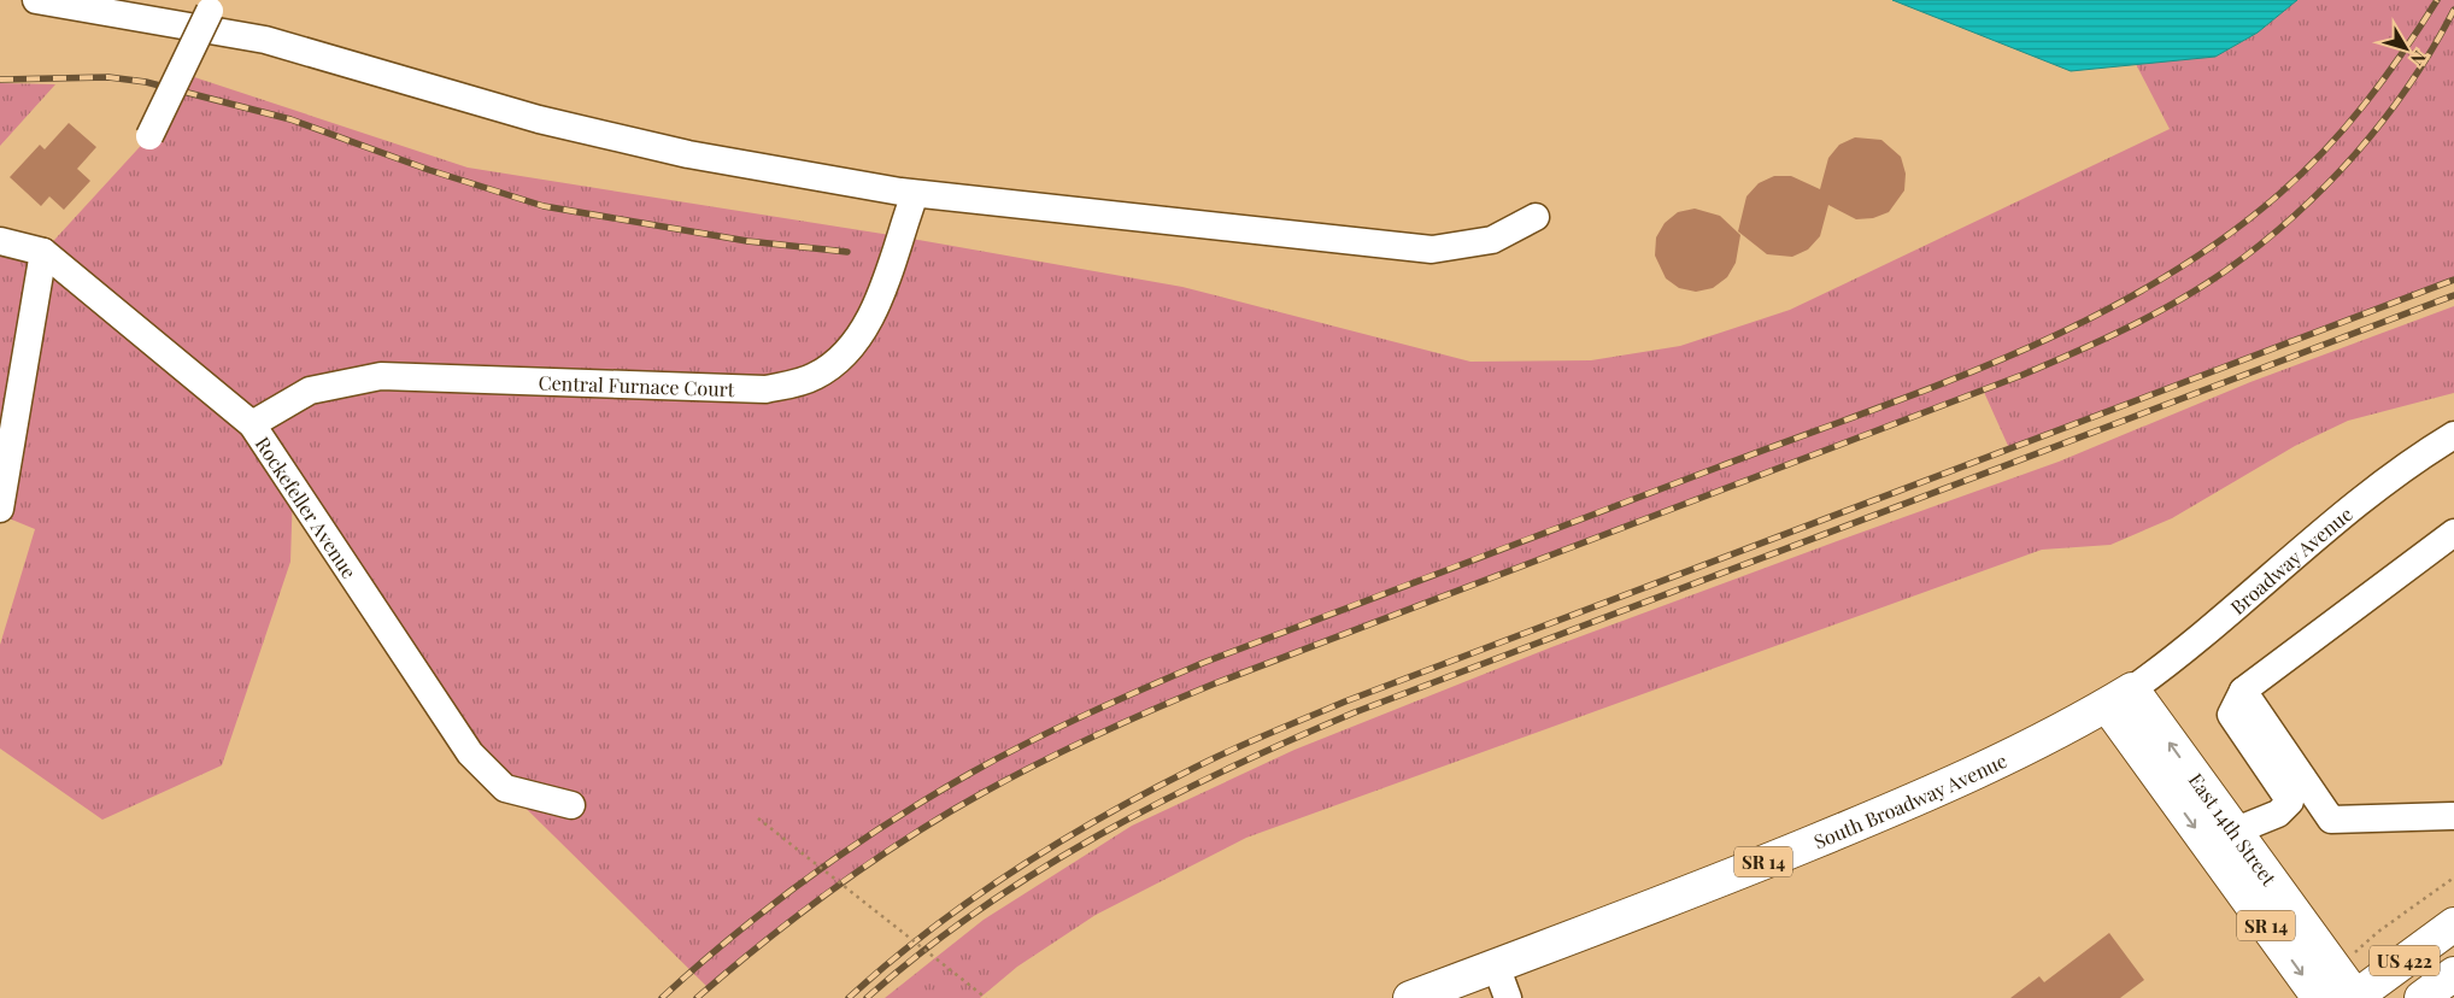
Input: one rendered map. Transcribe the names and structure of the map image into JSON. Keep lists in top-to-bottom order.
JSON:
{
  "streets": {
    "main road": [
      "South Broadway Avenue",
      "East 14th Street",
      "SR 14",
      "US 422"
    ],
    "street": ["Central Furnace Court", "Rockefeller Avenue", "Broadway Avenue"]
  },
  "crossings": [
    ["Central Furnace Court", "Rockefeller Avenue"],
    ["Broadway Avenue", "South Broadway Avenue"],
    ["Broadway Avenue", "East 14th Street"],
    ["South Broadway Avenue", "East 14th Street"],
    ["East 14th Street", "US 422"]
  ],
  "north": "bottom right"
}
